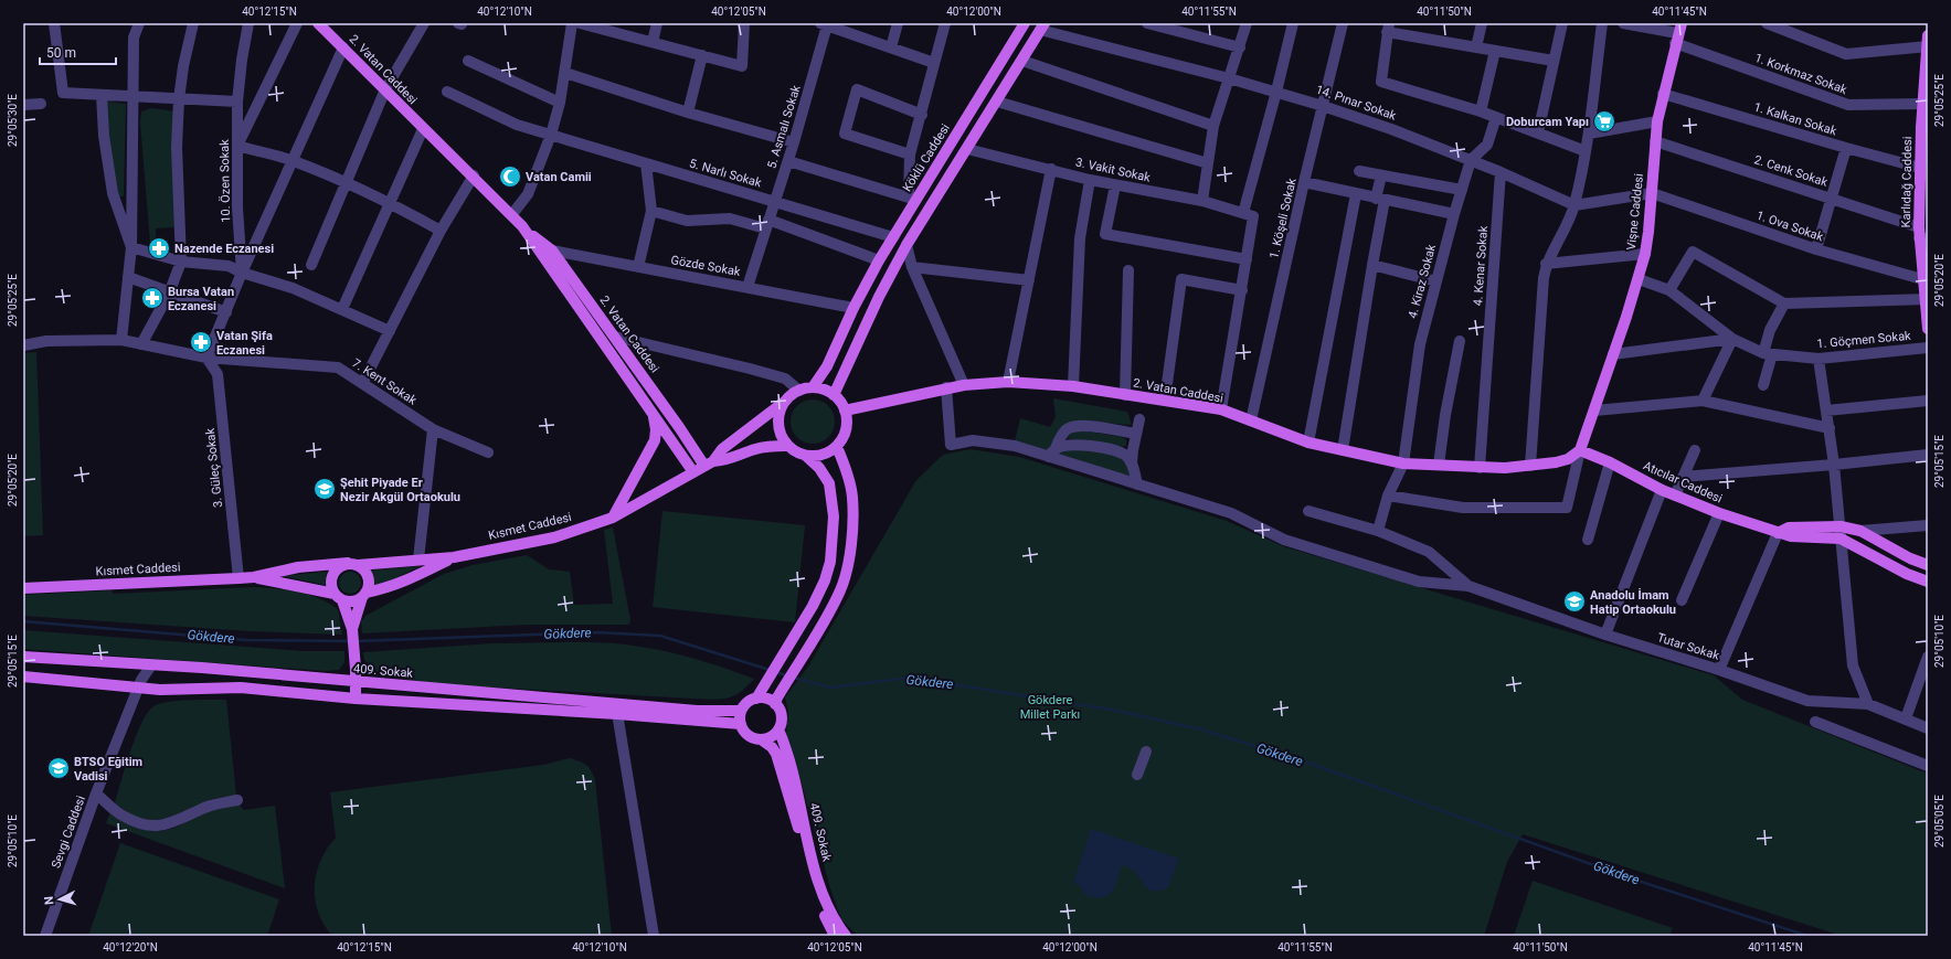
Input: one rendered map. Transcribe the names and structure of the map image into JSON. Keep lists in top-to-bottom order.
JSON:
{
  "streets": {
    "main road": [
      "2. Vatan Caddesi",
      "Köklü Caddesi",
      "Karlıdağ Caddesi",
      "Vişne Caddesi",
      "Atıcılar Caddesi",
      "Kısmet Caddesi",
      "409. Sokak"
    ],
    "street": [
      "1. Korkmaz Sokak",
      "14. Pınar Sokak",
      "1. Kalkan Sokak",
      "5. Asmalı Sokak",
      "3. Vakit Sokak",
      "2. Cenk Sokak",
      "5. Narlı Sokak",
      "10. Özen Sokak",
      "1. Köşeli Sokak",
      "1. Ova Sokak",
      "Gözde Sokak",
      "4. Kenar Sokak",
      "4. Kiraz Sokak",
      "1. Göçmen Sokak",
      "7. Kent Sokak",
      "3. Güleç Sokak",
      "Tutar Sokak",
      "Sevgi Caddesi"
    ]
  },
  "crossings": [
    ["2. Vatan Caddesi", "Köklü Caddesi"],
    ["2. Vatan Caddesi", "Vişne Caddesi"],
    ["2. Vatan Caddesi", "1. Köşeli Sokak"],
    ["2. Vatan Caddesi", "Gözde Sokak"],
    ["2. Vatan Caddesi", "4. Kenar Sokak"],
    ["2. Vatan Caddesi", "4. Kiraz Sokak"],
    ["2. Vatan Caddesi", "Atıcılar Caddesi"],
    ["2. Vatan Caddesi", "Kısmet Caddesi"],
    ["1. Korkmaz Sokak", "Karlıdağ Caddesi"],
    ["1. Korkmaz Sokak", "Vişne Caddesi"],
    ["14. Pınar Sokak", "1. Köşeli Sokak"],
    ["14. Pınar Sokak", "4. Kenar Sokak"],
    ["14. Pınar Sokak", "4. Kiraz Sokak"],
    ["1. Kalkan Sokak", "Karlıdağ Caddesi"],
    ["1. Kalkan Sokak", "Vişne Caddesi"],
    ["5. Asmalı Sokak", "5. Narlı Sokak"],
    ["5. Asmalı Sokak", "Gözde Sokak"],
    ["Köklü Caddesi", "5. Narlı Sokak"],
    ["Köklü Caddesi", "Gözde Sokak"],
    ["2. Cenk Sokak", "Karlıdağ Caddesi"],
    ["2. Cenk Sokak", "Vişne Caddesi"],
    ["10. Özen Sokak", "7. Kent Sokak"],
    ["10. Özen Sokak", "3. Güleç Sokak"],
    ["Karlıdağ Caddesi", "1. Ova Sokak"],
    ["Vişne Caddesi", "1. Ova Sokak"],
    ["Vişne Caddesi", "1. Göçmen Sokak"],
    ["Vişne Caddesi", "Atıcılar Caddesi"],
    ["7. Kent Sokak", "3. Güleç Sokak"],
    ["3. Güleç Sokak", "Kısmet Caddesi"],
    ["409. Sokak", "Sevgi Caddesi"]
  ],
  "water": ["Gökdere"],
  "parks": ["Gökdere Millet Parkı"],
  "places": {
    "supermarket": ["Doburcam Yapı"],
    "mosque": ["Vatan Camii"],
    "pharmacy": ["Nazende Eczanesi", "Bursa Vatan Eczanesi", "Vatan Şifa Eczanesi"],
    "school or university": ["Şehit Piyade Er Nezir Akgül Ortaokulu", "Anadolu İmam Hatip Ortaokulu", "BTSO Eğitim Vadisi"]
  },
  "scale_bar": "50 m",
  "north": "left",
  "coordinates": [
    "40°12'15\"N",
    "40°12'10\"N",
    "40°12'05\"N",
    "40°12'00\"N",
    "40°11'55\"N",
    "40°11'50\"N",
    "40°11'45\"N",
    "29°05'25\"E",
    "29°05'30\"E",
    "29°05'20\"E",
    "29°05'15\"E",
    "29°05'10\"E",
    "29°05'05\"E",
    "40°12'20\"N"
  ]
}
